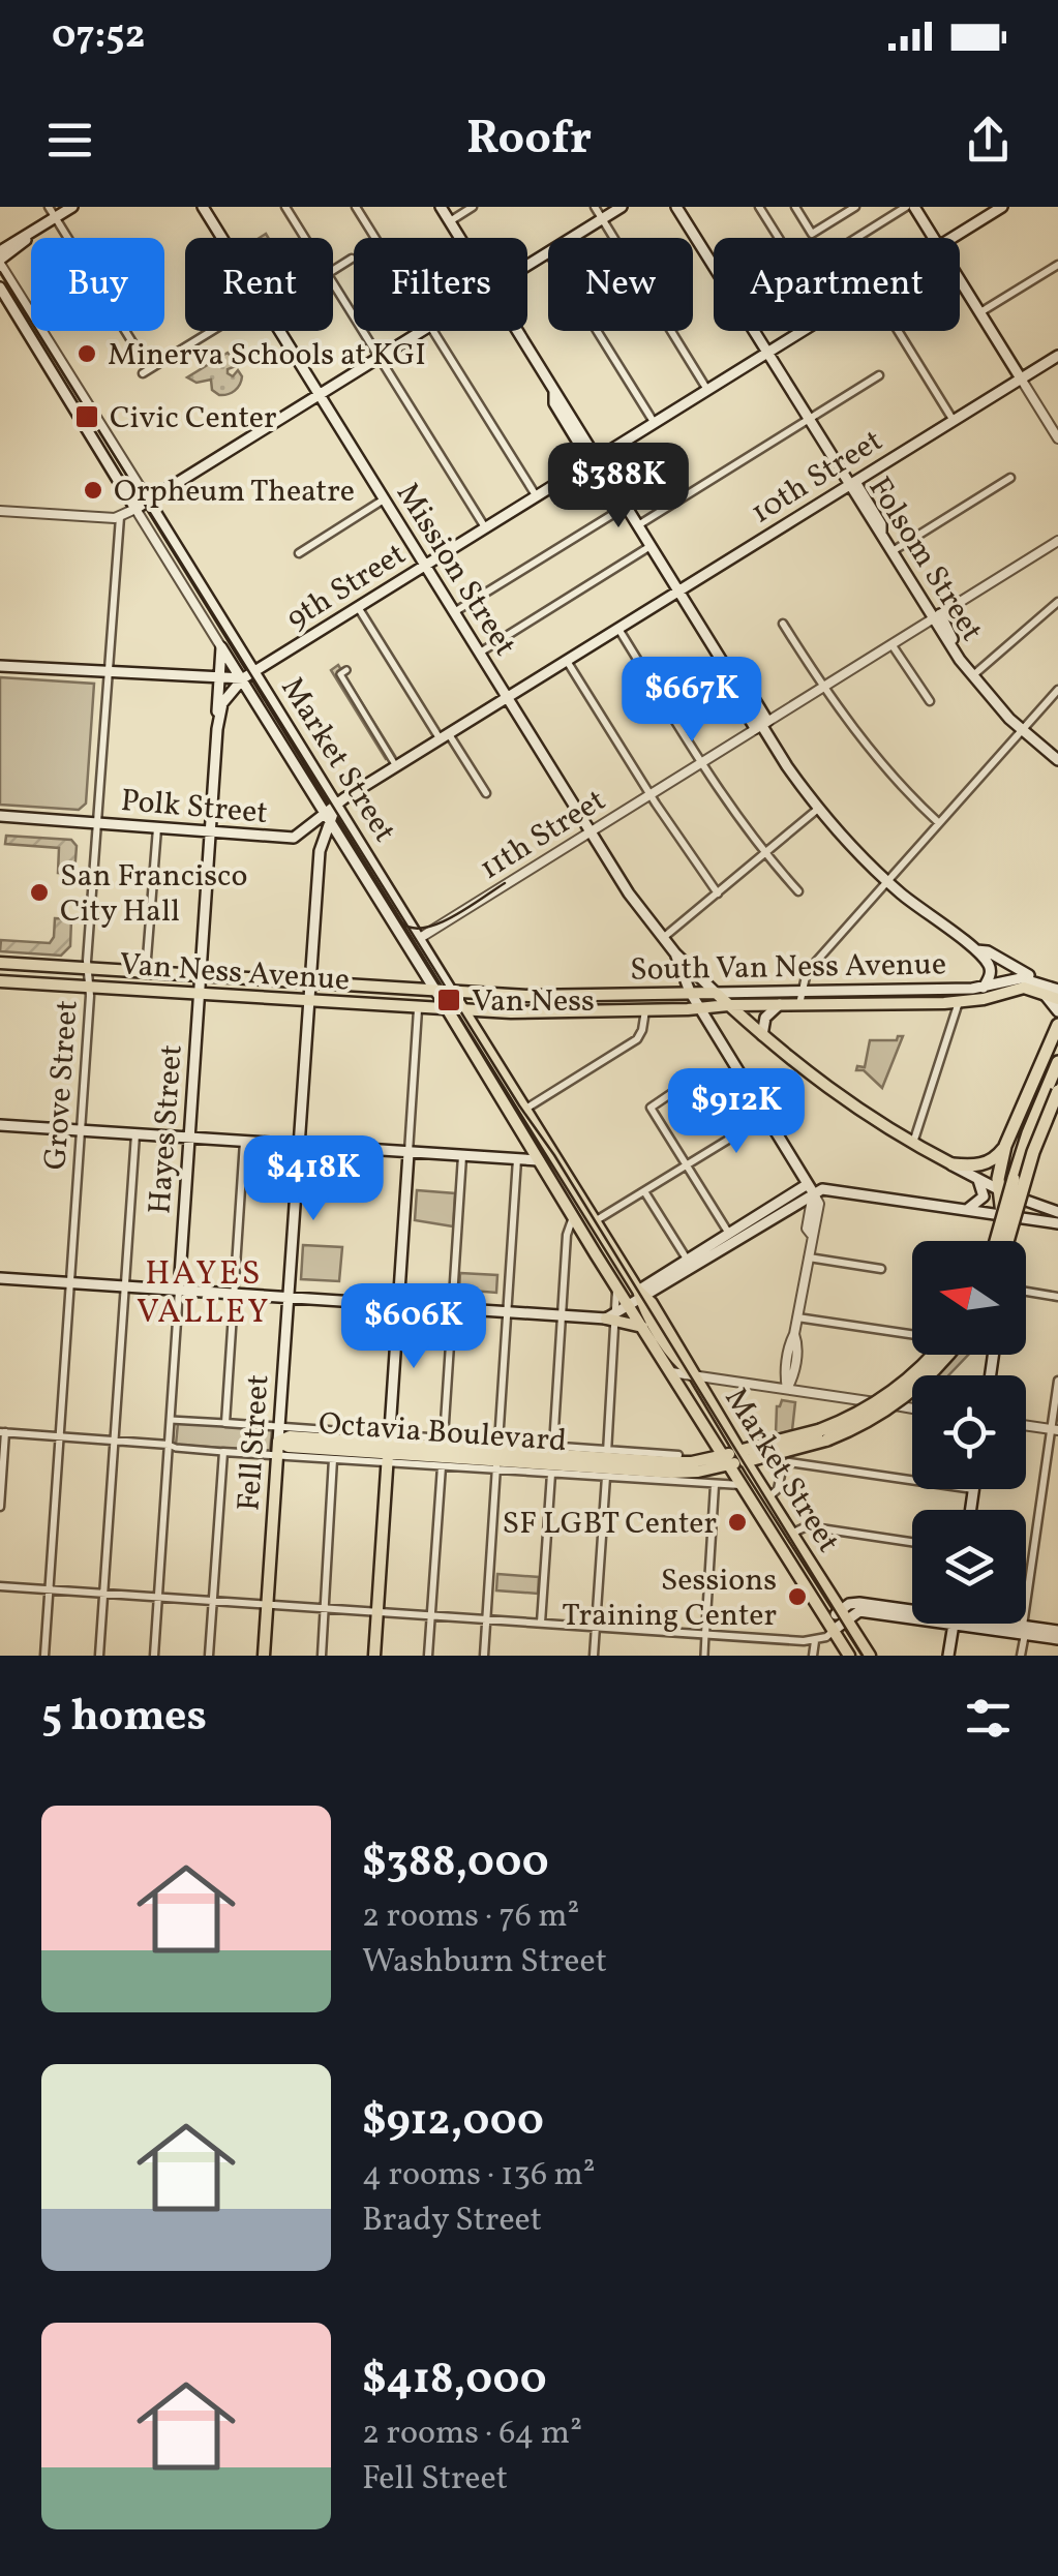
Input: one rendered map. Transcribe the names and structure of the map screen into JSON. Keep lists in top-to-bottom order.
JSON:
{
  "streets": {
    "highway": ["Octavia Boulevard"],
    "main road": [
      "10th Street",
      "Folsom Street",
      "Mission Street",
      "9th Street",
      "Market Street",
      "Polk Street",
      "South Van Ness Avenue",
      "Van Ness Avenue",
      "Hayes Street",
      "Fell Street"
    ],
    "street": ["11th Street", "Grove Street"]
  },
  "crossings": [
    ["10th Street", "Folsom Street"],
    ["10th Street", "Mission Street"],
    ["10th Street", "Market Street"],
    ["10th Street", "Polk Street"],
    ["Folsom Street", "9th Street"],
    ["Folsom Street", "11th Street"],
    ["Mission Street", "9th Street"],
    ["Mission Street", "11th Street"],
    ["Mission Street", "South Van Ness Avenue"],
    ["9th Street", "Market Street"],
    ["Market Street", "Polk Street"],
    ["Market Street", "11th Street"],
    ["Market Street", "South Van Ness Avenue"],
    ["Market Street", "Van Ness Avenue"],
    ["Market Street", "Hayes Street"],
    ["Market Street", "Octavia Boulevard"],
    ["Market Street", "Fell Street"],
    ["Polk Street", "Grove Street"],
    ["Polk Street", "Hayes Street"],
    ["Polk Street", "Fell Street"],
    ["South Van Ness Avenue", "Van Ness Avenue"],
    ["Van Ness Avenue", "Grove Street"],
    ["Van Ness Avenue", "Hayes Street"],
    ["Van Ness Avenue", "Fell Street"],
    ["Octavia Boulevard", "Fell Street"]
  ],
  "districts": ["HAYES VALLEY"],
  "places": {
    "other": [
      "Minerva Schools at KGI",
      "Orpheum Theatre",
      "San Francisco City Hall",
      "SF LGBT Center",
      "Sessions Training Center"
    ],
    "transit": ["Civic Center", "Van Ness"]
  },
  "north": "left",
  "page": {
    "status": "07:52",
    "header": "Roofr",
    "chip": [
      "Buy",
      "Rent",
      "Filters",
      "New",
      "Apartment"
    ],
    "price": [
      "$388K",
      "$667K",
      "$912K",
      "$418K",
      "$606K"
    ],
    "heading": "5 homes",
    "list": [
      {
        "name": "$388,000",
        "note": "2 rooms · 76 m² · Washburn Street"
      },
      {
        "name": "$912,000",
        "note": "4 rooms · 136 m² · Brady Street"
      },
      {
        "name": "$418,000",
        "note": "2 rooms · 64 m² · Fell Street"
      }
    ]
  }
}
